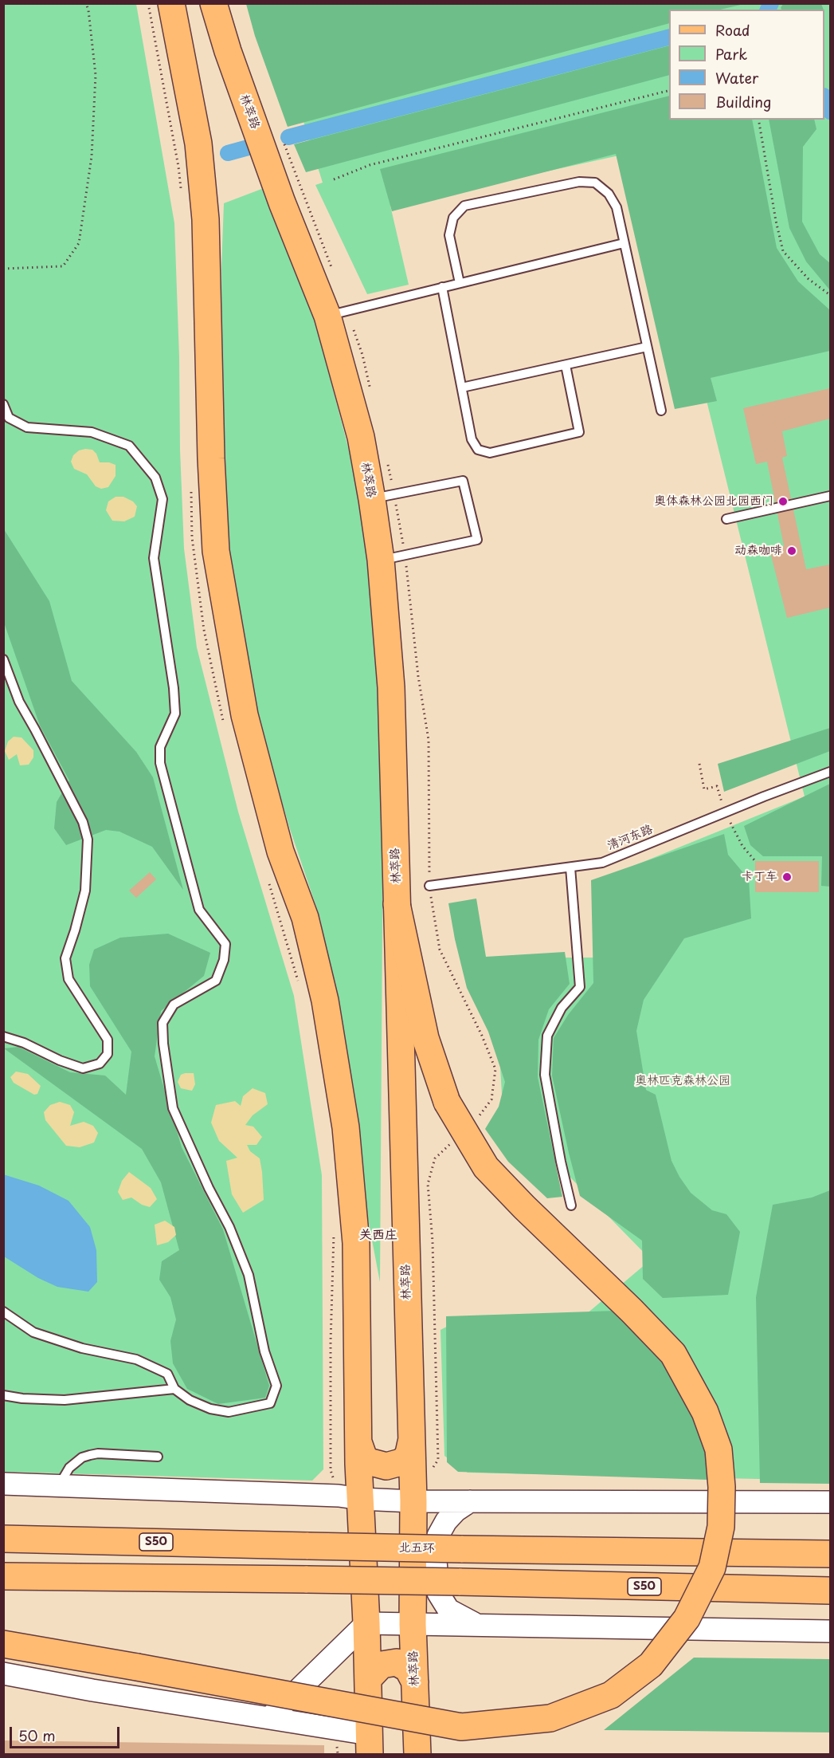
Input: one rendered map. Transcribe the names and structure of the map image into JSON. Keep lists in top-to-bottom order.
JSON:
{
  "streets": {
    "main road": ["林萃路", "S50", "北五环"],
    "lane": ["清河东路"]
  },
  "districts": ["关西庄"],
  "parks": ["奥林匹克森林公园"],
  "places": ["奥体森林公园北园西门", "动森咖啡", "卡丁车"],
  "legend": [
    "Road",
    "Park",
    "Water",
    "Building"
  ],
  "scale_bar": "50 m"
}
